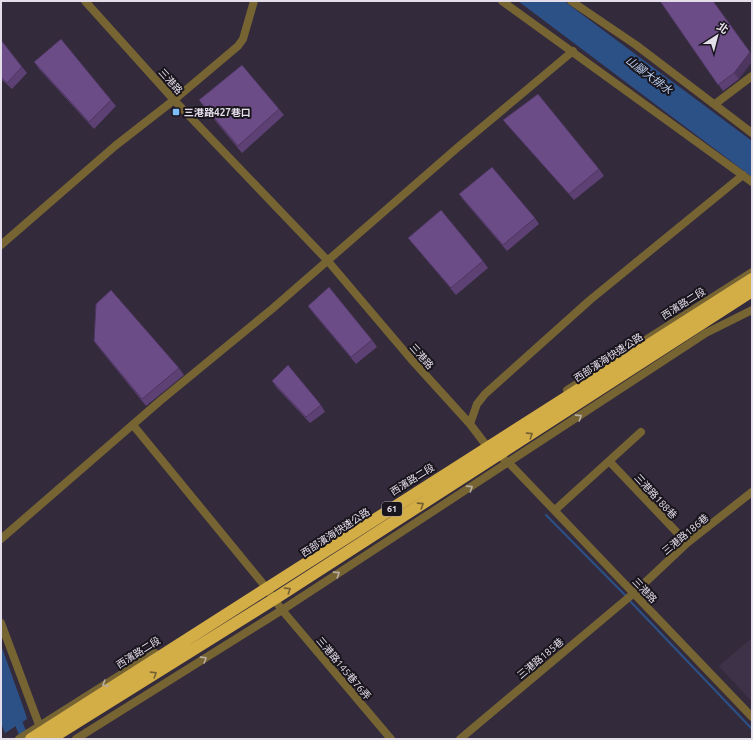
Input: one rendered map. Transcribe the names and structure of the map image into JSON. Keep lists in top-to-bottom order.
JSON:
{
  "streets": {
    "highway": ["西部濱海快速公路", "61"],
    "street": [
      "三港路",
      "西濱路二段",
      "三港路188巷",
      "三港路186巷",
      "三港路185巷",
      "三港路145巷76弄"
    ]
  },
  "crossings": [
    ["三港路", "西濱路二段"],
    ["三港路", "三港路186巷"],
    ["三港路", "三港路185巷"],
    ["西濱路二段", "三港路145巷76弄"],
    ["三港路188巷", "三港路186巷"],
    ["三港路186巷", "三港路185巷"]
  ],
  "water": ["山腳大排水"],
  "places": {
    "transit": ["三港路427巷口"]
  },
  "north": "top right"
}
